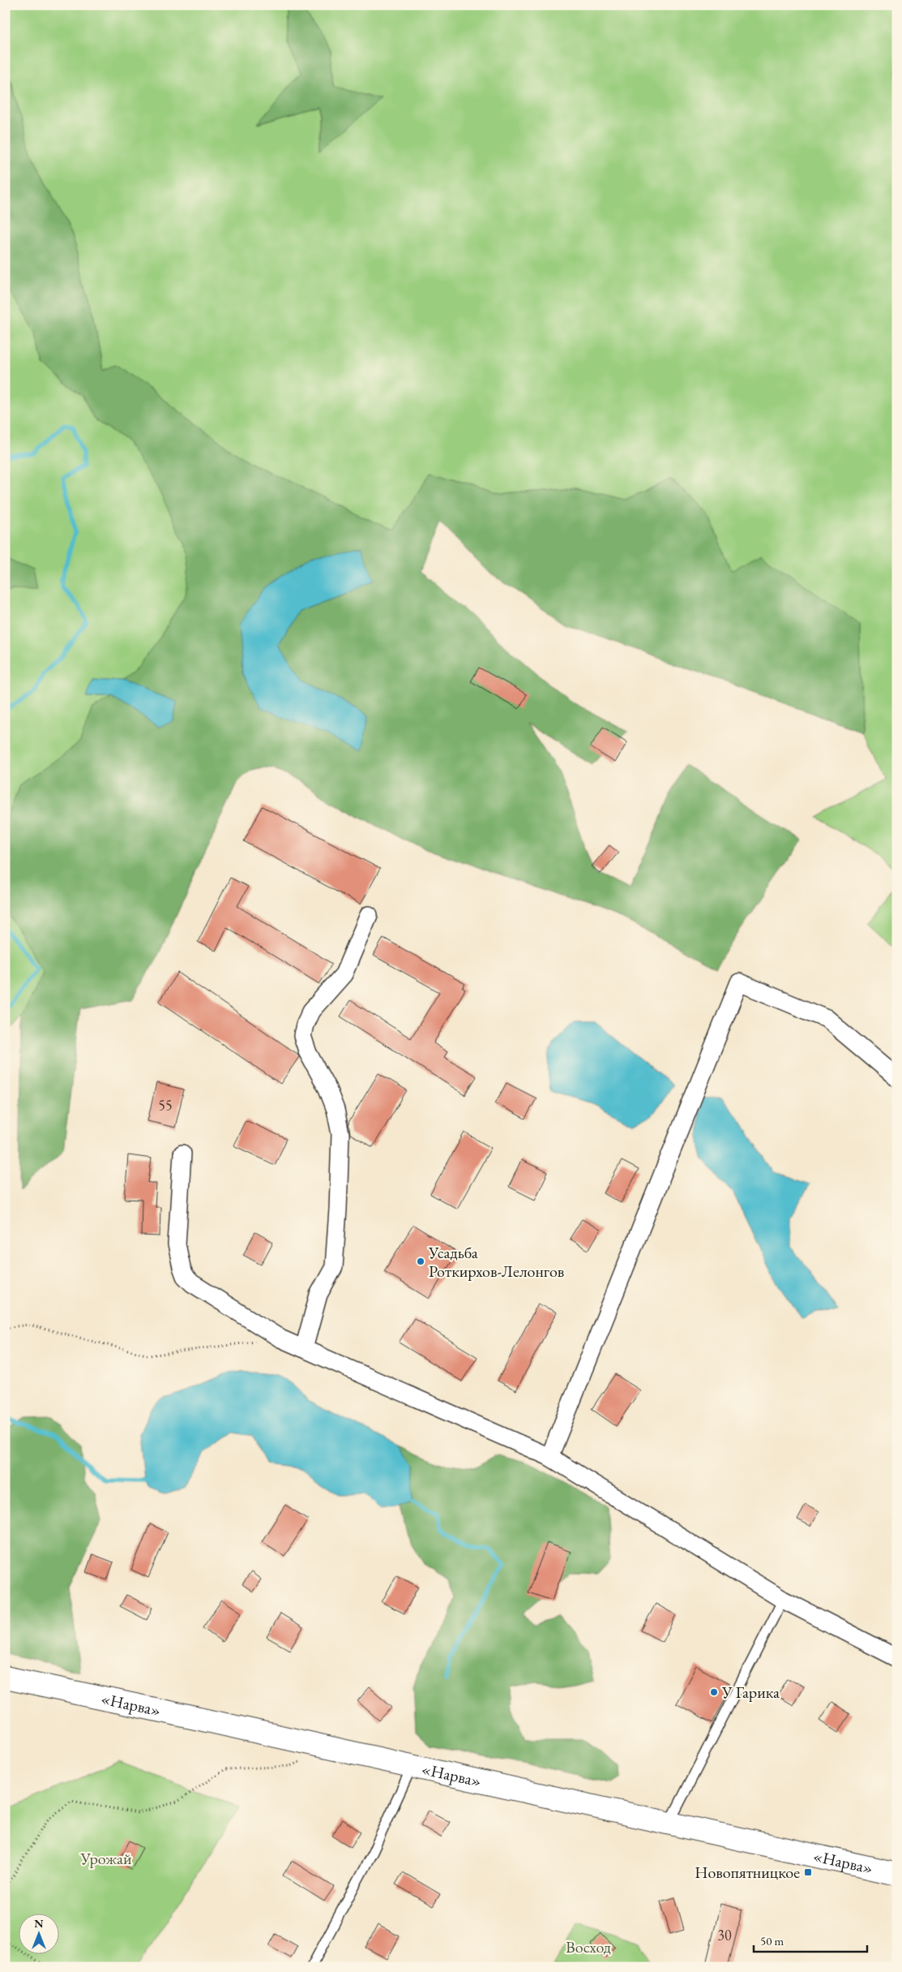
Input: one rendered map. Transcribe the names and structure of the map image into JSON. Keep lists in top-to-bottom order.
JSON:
{
  "streets": {
    "highway": ["«Нарва»"]
  },
  "parks": ["Урожай", "Восход"],
  "places": {
    "other": ["Усадьба Роткирхов-Лелонгов", "У Гарика"],
    "transit": ["Новопятницкое"]
  },
  "house_numbers": ["55", "30"],
  "scale_bar": "50 m",
  "north": "top"
}
